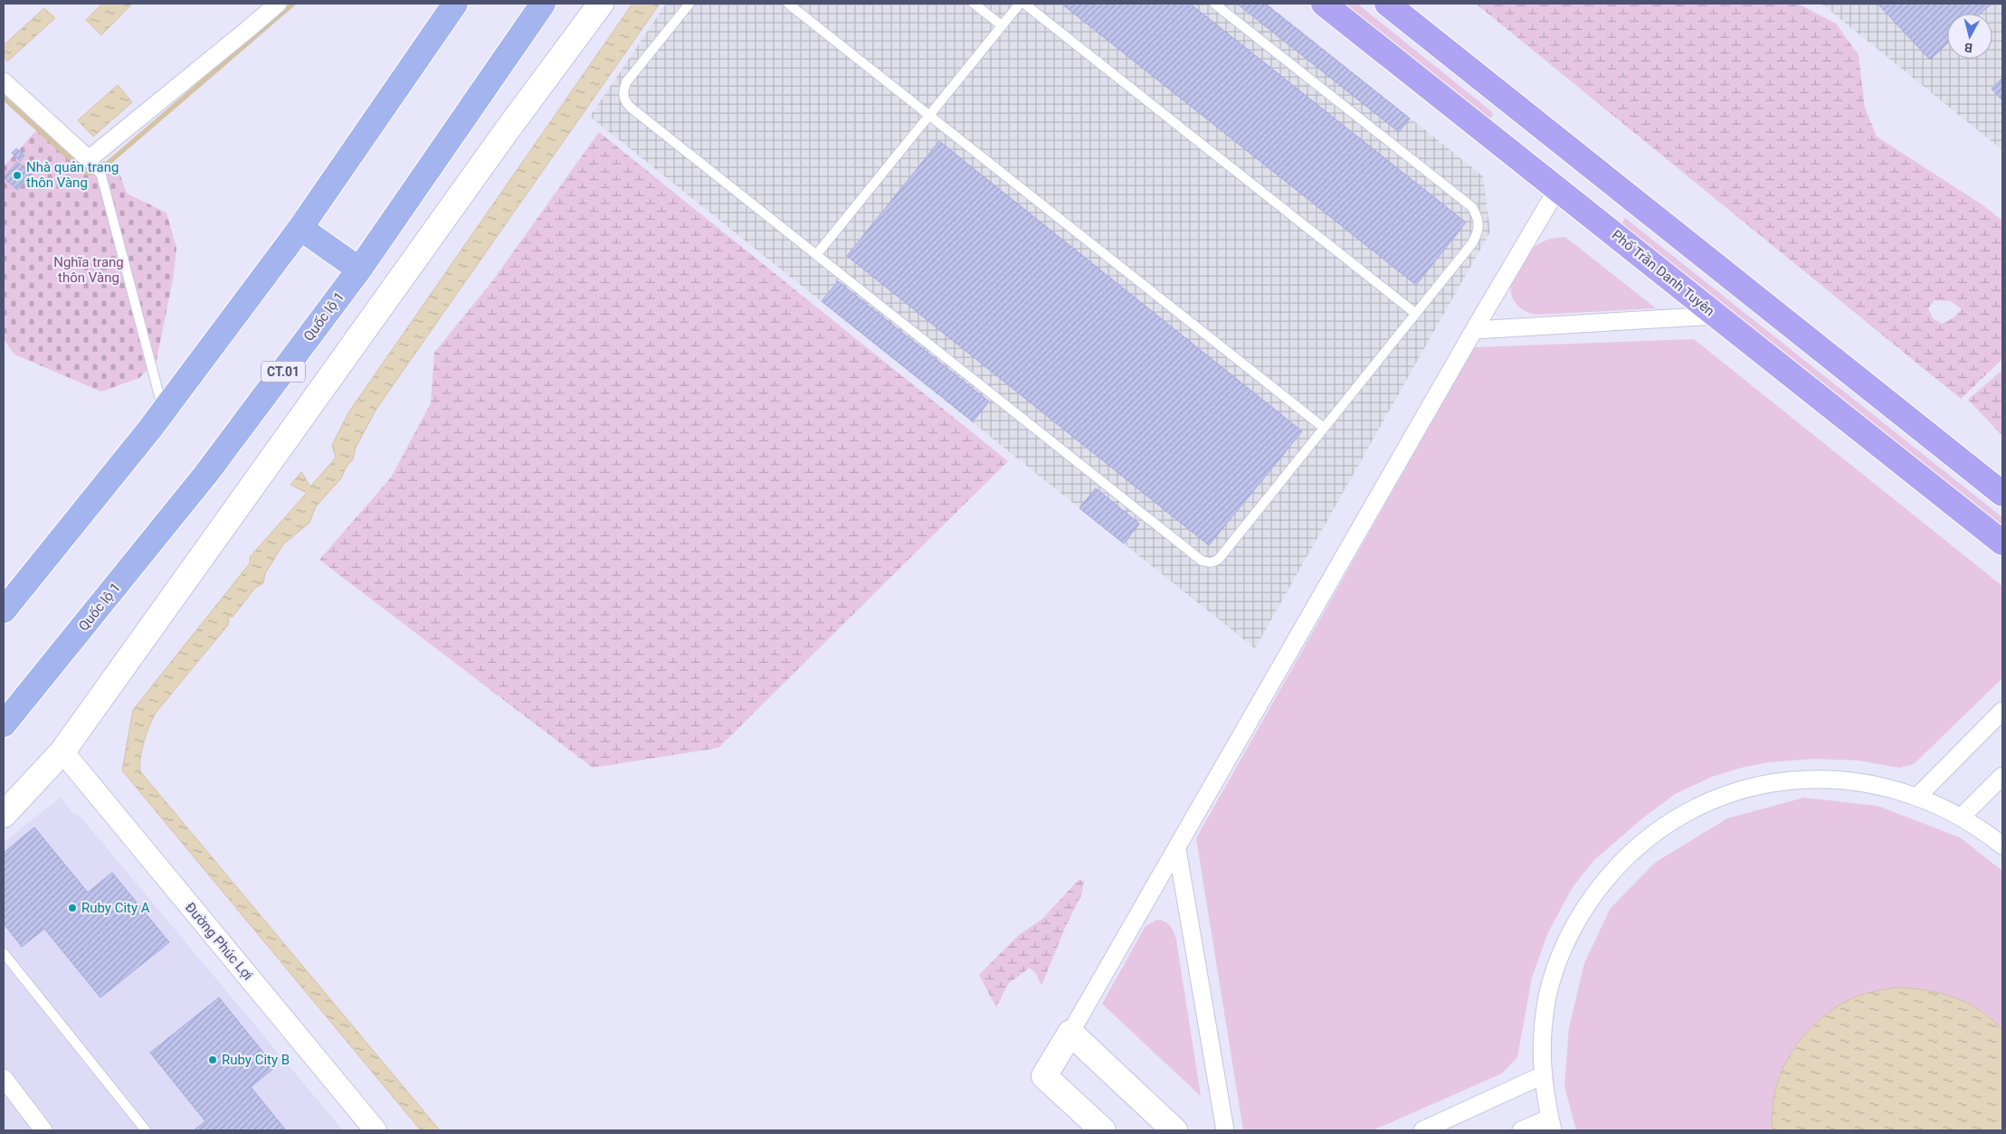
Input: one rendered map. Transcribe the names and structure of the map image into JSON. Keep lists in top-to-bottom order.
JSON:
{
  "streets": {
    "highway": ["Quốc lộ 1", "CT.01"],
    "main road": ["Phố Trần Danh Tuyên"],
    "street": ["Đường Phúc Lợi"]
  },
  "parks": ["Nghĩa trang thôn Vàng"],
  "places": ["Nhà quản trang thôn Vàng", "Ruby City A", "Ruby City B"],
  "north": "bottom"
}
